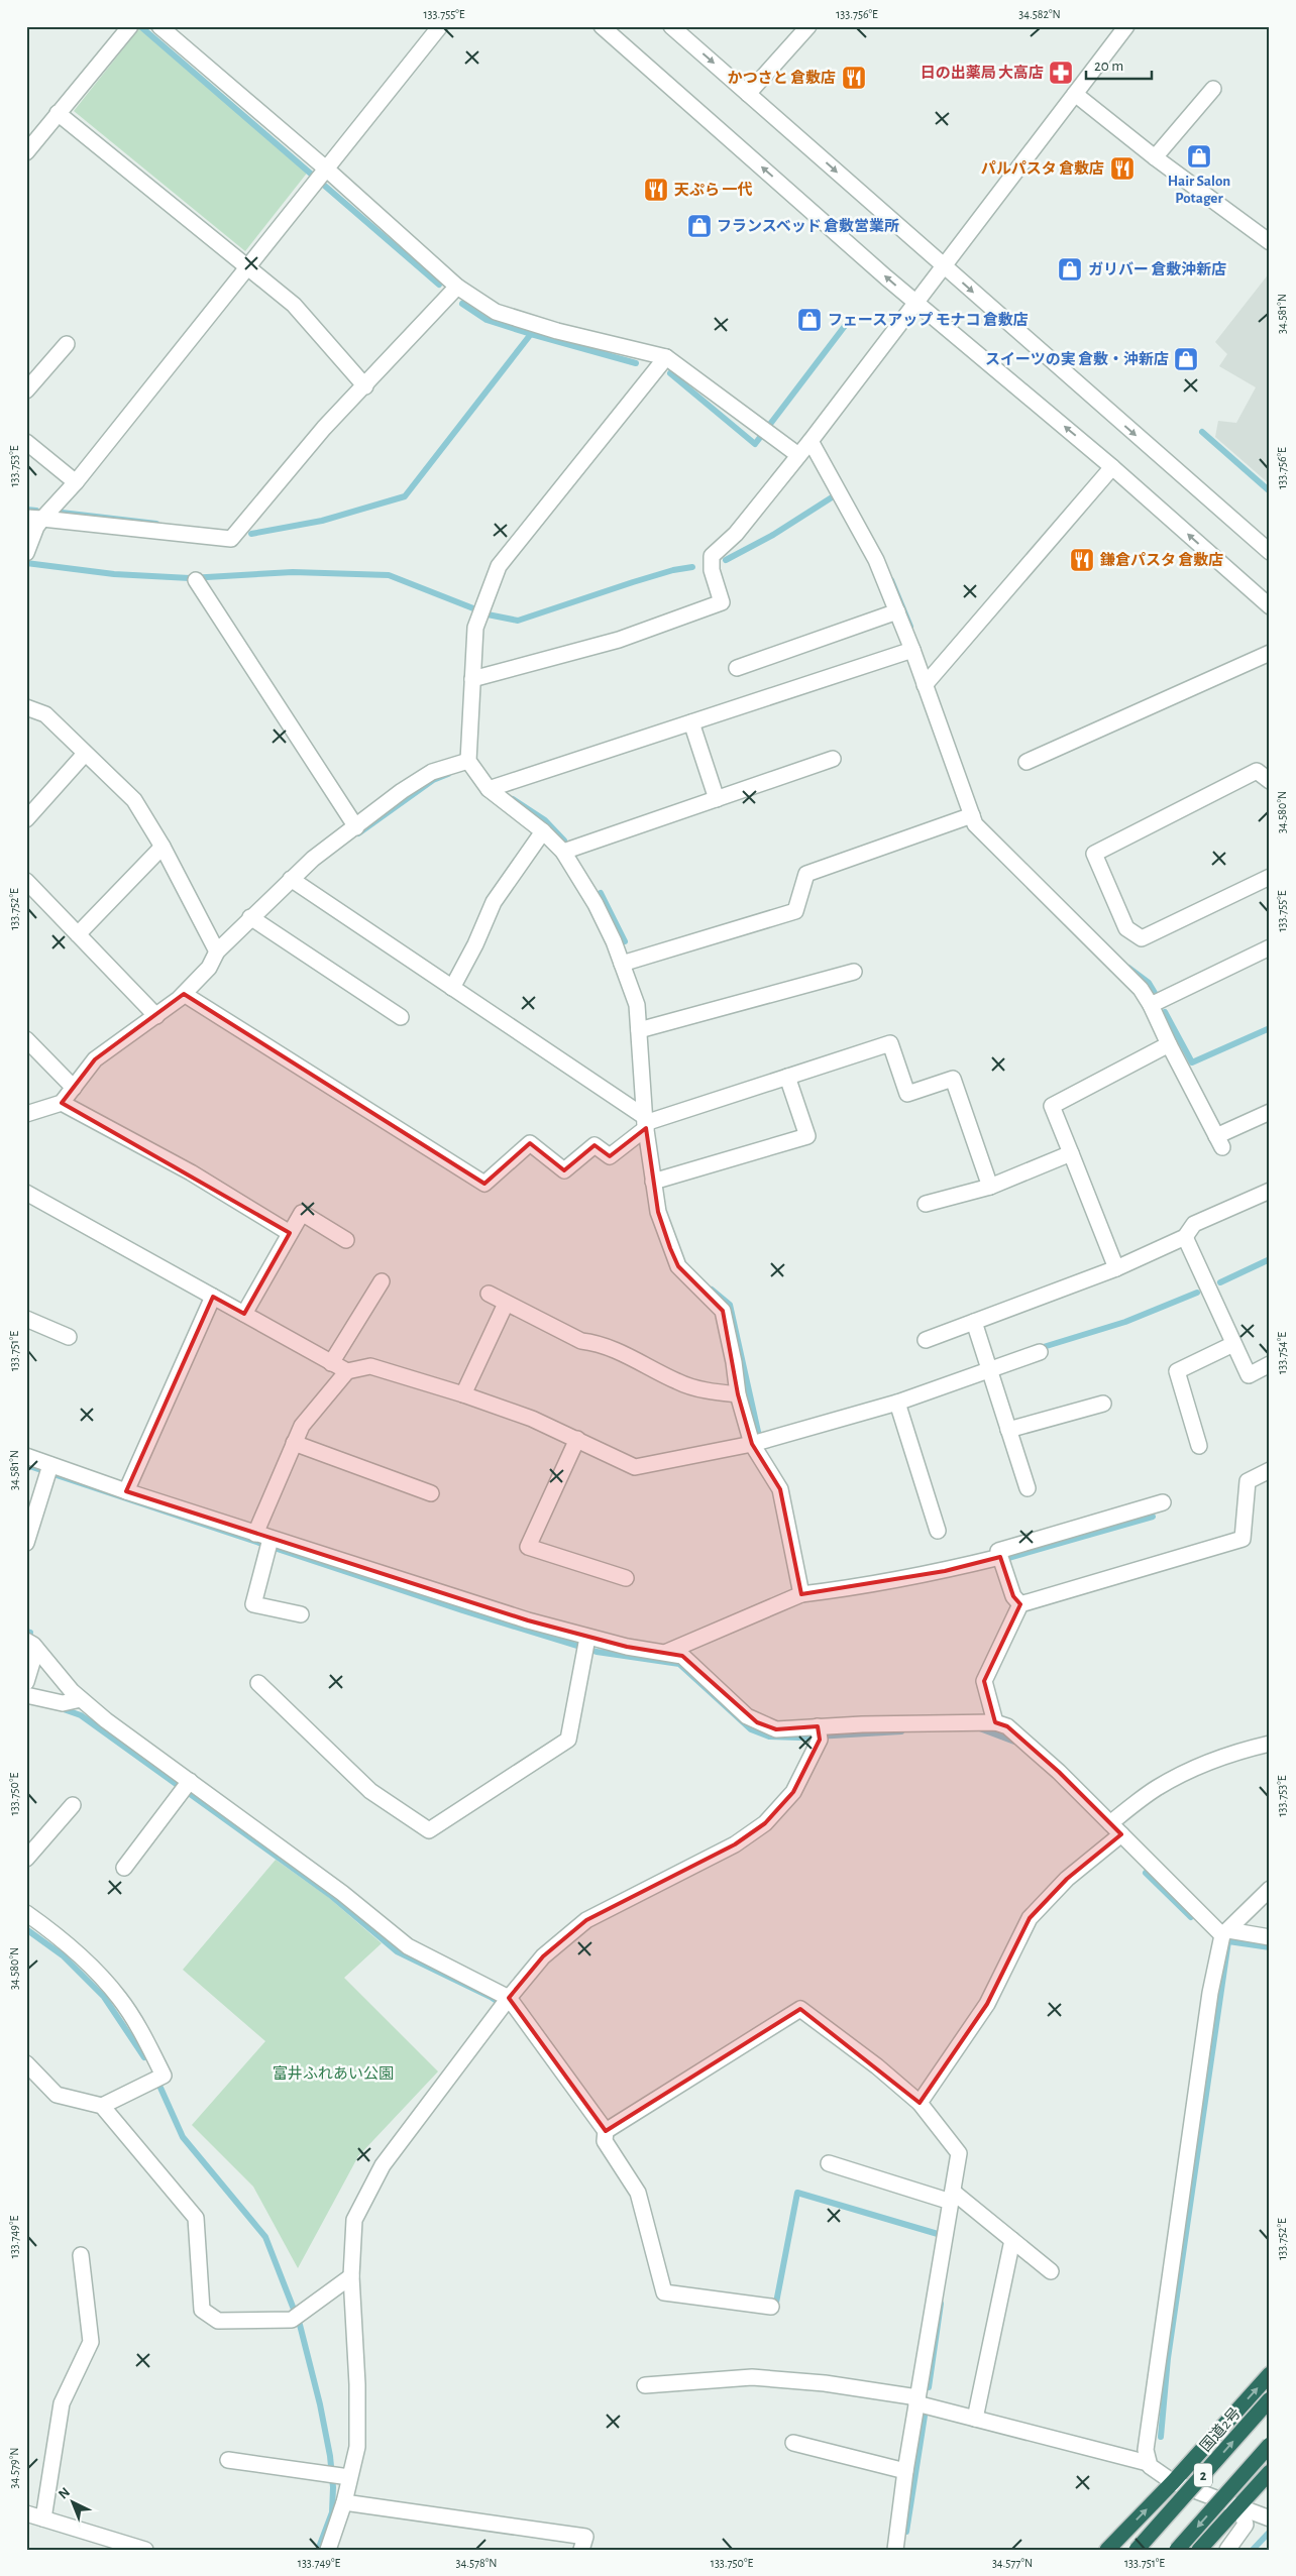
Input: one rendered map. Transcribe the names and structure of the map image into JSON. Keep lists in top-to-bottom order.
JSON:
{
  "streets": {
    "highway": ["国道2号", "2"]
  },
  "parks": ["富井ふれあい公園"],
  "places": {
    "pharmacy": ["日の出薬局 大高店"],
    "restaurant": [
      "かつさと 倉敷店",
      "パルパスタ 倉敷店",
      "天ぷら 一代",
      "鎌倉パスタ 倉敷店"
    ],
    "shop": [
      "Hair Salon Potager",
      "フランスベッド 倉敷営業所",
      "ガリバー 倉敷沖新店",
      "フェースアップ モナコ 倉敷店",
      "スイーツの実 倉敷・沖新店"
    ]
  },
  "scale_bar": "20 m",
  "north": "top left",
  "coordinates": [
    "133.755°E",
    "133.756°E",
    "34.582°N",
    "34.581°N",
    "133.753°E",
    "34.580°N",
    "133.752°E",
    "133.751°E",
    "133.754°E",
    "133.750°E",
    "133.749°E",
    "34.579°N",
    "34.578°N",
    "34.577°N"
  ]
}
